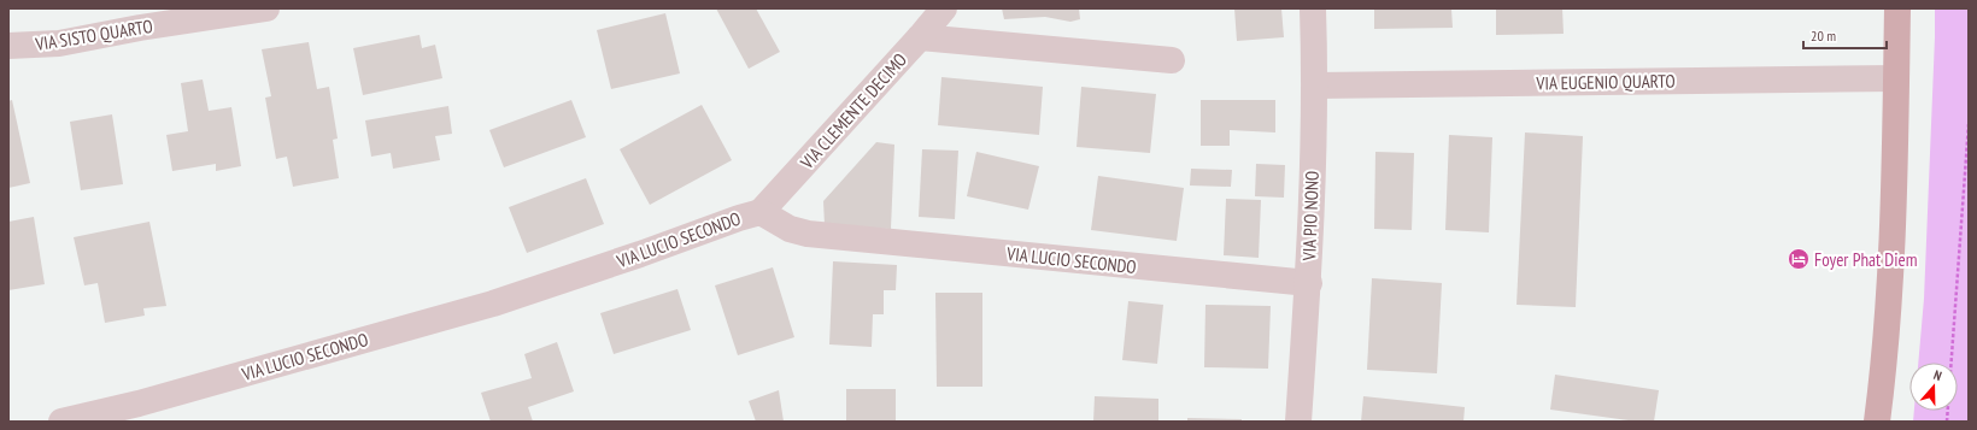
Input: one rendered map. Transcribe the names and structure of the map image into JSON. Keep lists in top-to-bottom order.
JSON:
{
  "streets": {
    "street": [
      "VIA SISTO QUARTO",
      "VIA EUGENIO QUARTO",
      "VIA CLEMENTE DECIMO",
      "VIA PIO NONO",
      "VIA LUCIO SECONDO"
    ]
  },
  "crossings": [
    ["VIA EUGENIO QUARTO", "VIA PIO NONO"],
    ["VIA CLEMENTE DECIMO", "VIA LUCIO SECONDO"],
    ["VIA PIO NONO", "VIA LUCIO SECONDO"]
  ],
  "places": {
    "hotel": ["Foyer Phat Diem"]
  },
  "scale_bar": "20 m",
  "north": "top"
}
